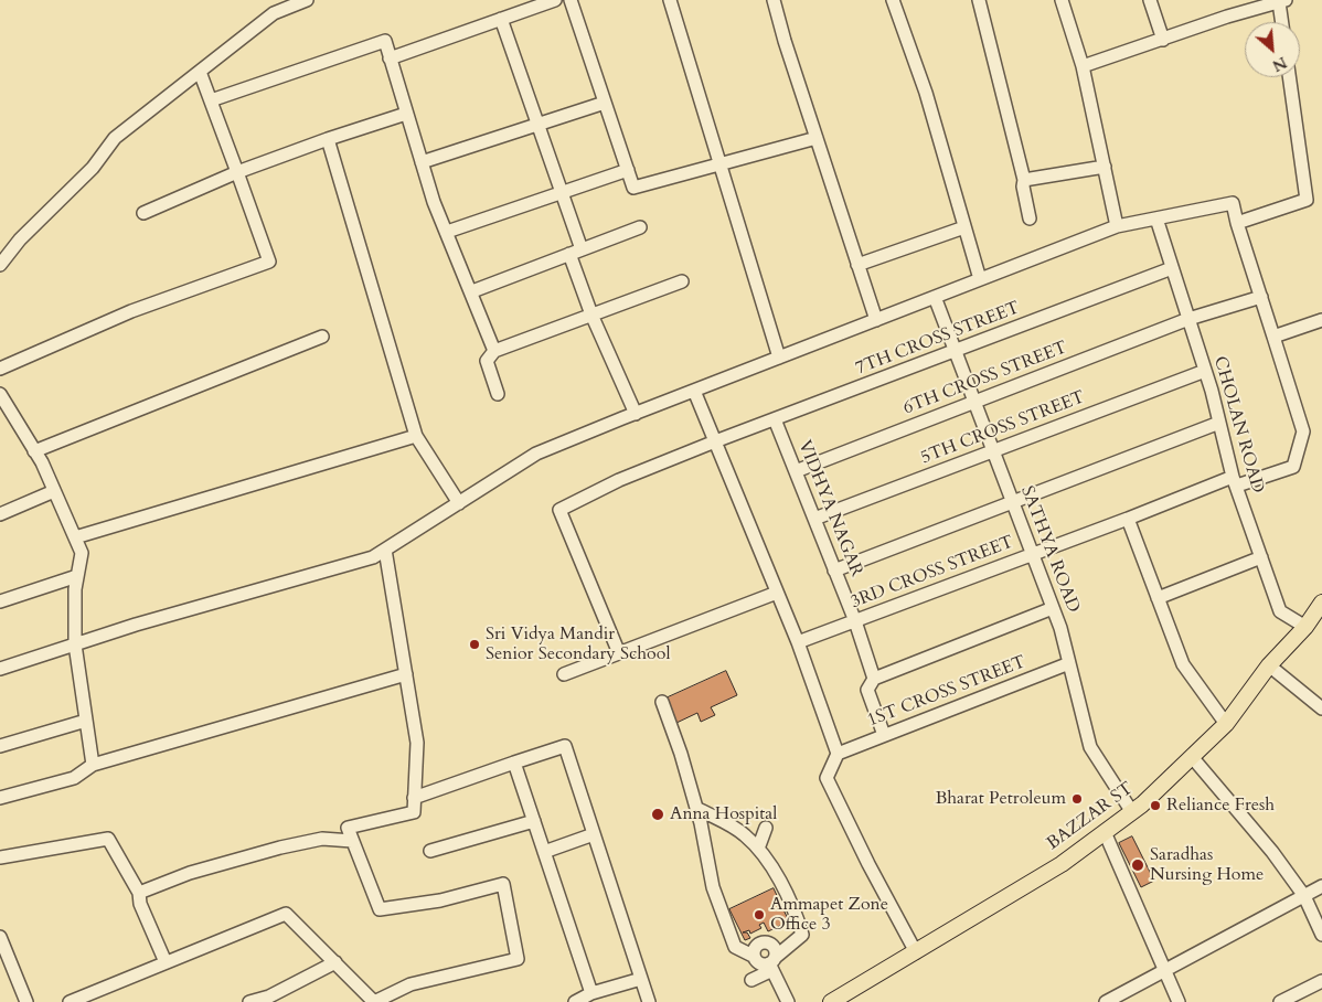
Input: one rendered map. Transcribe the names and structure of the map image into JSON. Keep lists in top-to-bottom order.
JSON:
{
  "streets": {
    "main road": ["BAZZAR ST"],
    "street": [
      "7TH CROSS STREET",
      "6TH CROSS STREET",
      "CHOLAN ROAD",
      "5TH CROSS STREET",
      "VIDHYA NAGAR",
      "SATHYA ROAD",
      "3RD CROSS STREET",
      "1ST CROSS STREET"
    ]
  },
  "crossings": [
    ["7TH CROSS STREET", "CHOLAN ROAD"],
    ["7TH CROSS STREET", "VIDHYA NAGAR"],
    ["7TH CROSS STREET", "SATHYA ROAD"],
    ["6TH CROSS STREET", "CHOLAN ROAD"],
    ["6TH CROSS STREET", "VIDHYA NAGAR"],
    ["6TH CROSS STREET", "SATHYA ROAD"],
    ["CHOLAN ROAD", "5TH CROSS STREET"],
    ["CHOLAN ROAD", "3RD CROSS STREET"],
    ["CHOLAN ROAD", "BAZZAR ST"],
    ["5TH CROSS STREET", "VIDHYA NAGAR"],
    ["5TH CROSS STREET", "SATHYA ROAD"],
    ["VIDHYA NAGAR", "3RD CROSS STREET"],
    ["VIDHYA NAGAR", "1ST CROSS STREET"],
    ["SATHYA ROAD", "3RD CROSS STREET"],
    ["SATHYA ROAD", "1ST CROSS STREET"],
    ["SATHYA ROAD", "BAZZAR ST"]
  ],
  "places": [
    "Sri Vidya Mandir Senior Secondary School",
    "Bharat Petroleum",
    "Reliance Fresh",
    "Anna Hospital",
    "Saradhas Nursing Home",
    "Ammapet Zone Office 3"
  ],
  "north": "bottom right"
}
